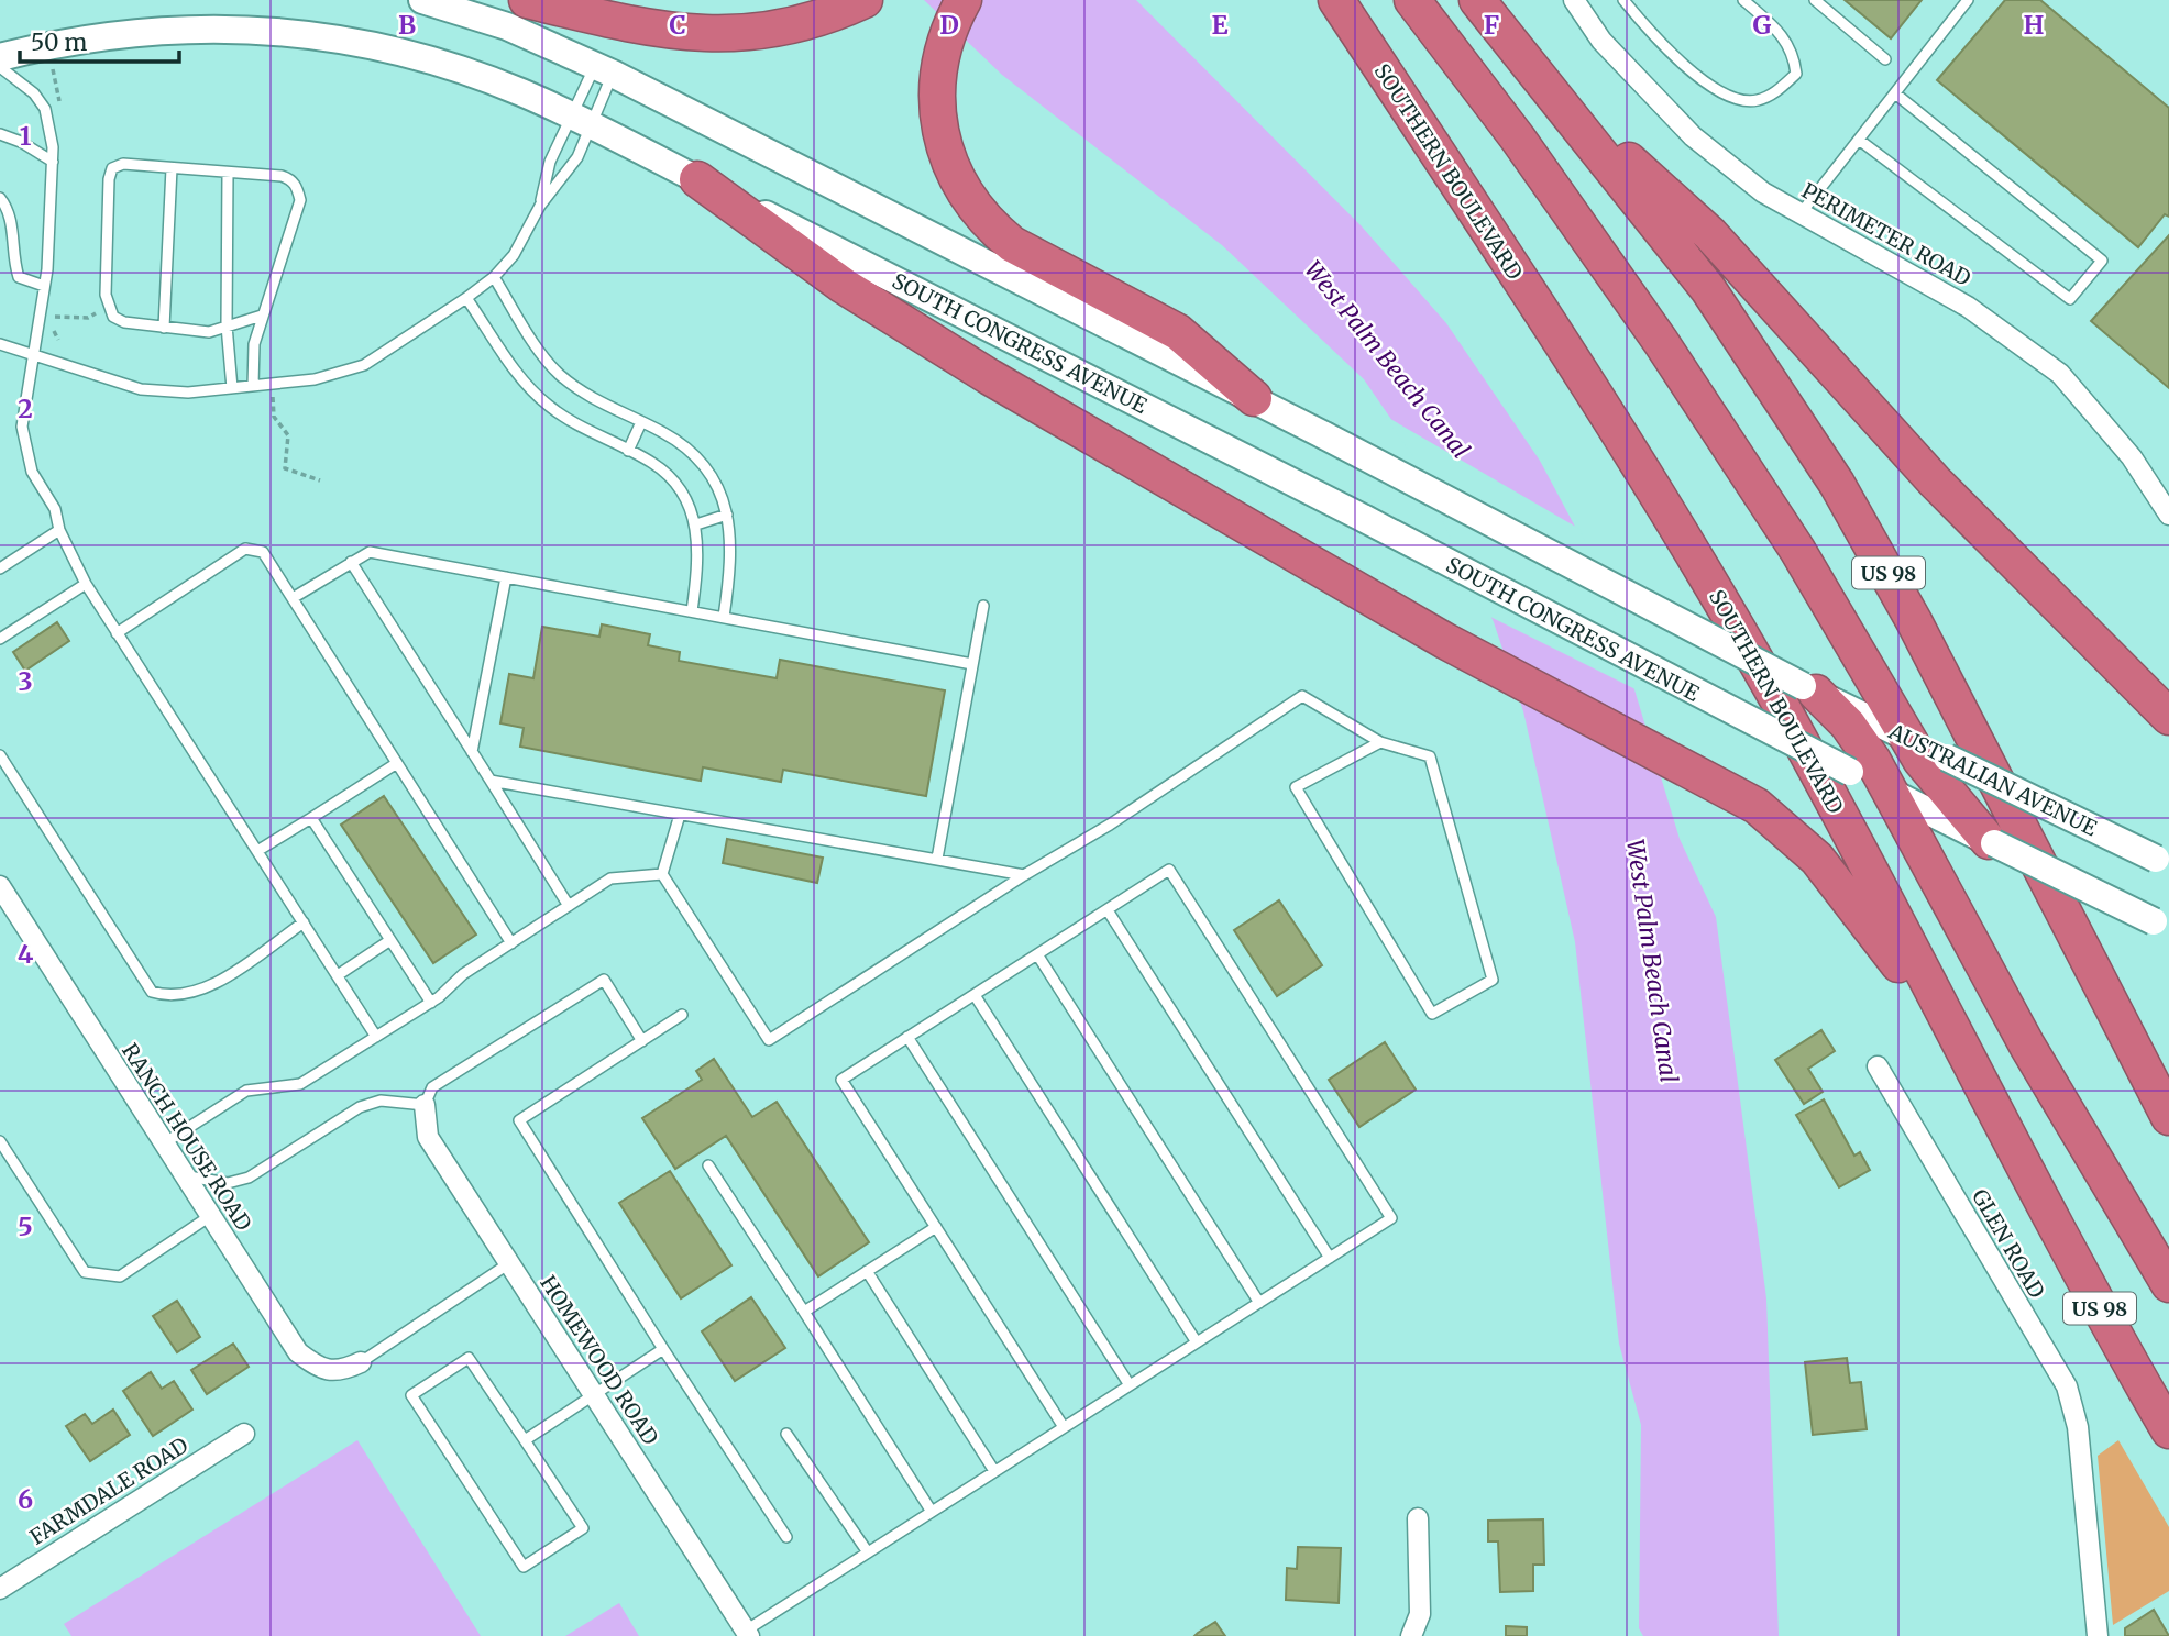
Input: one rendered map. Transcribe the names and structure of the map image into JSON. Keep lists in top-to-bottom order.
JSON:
{
  "streets": {
    "highway": ["SOUTHERN BOULEVARD", "US 98"],
    "main road": ["SOUTH CONGRESS AVENUE", "AUSTRALIAN AVENUE"],
    "street": [
      "PERIMETER ROAD",
      "RANCH HOUSE ROAD",
      "GLEN ROAD",
      "HOMEWOOD ROAD",
      "FARMDALE ROAD"
    ]
  },
  "water": ["West Palm Beach Canal"],
  "scale_bar": "50 m",
  "grid": {
    "columns": [
      "B",
      "C",
      "D",
      "E",
      "F",
      "G",
      "H"
    ],
    "rows": [
      "1",
      "2",
      "3",
      "4",
      "5",
      "6"
    ]
  }
}
